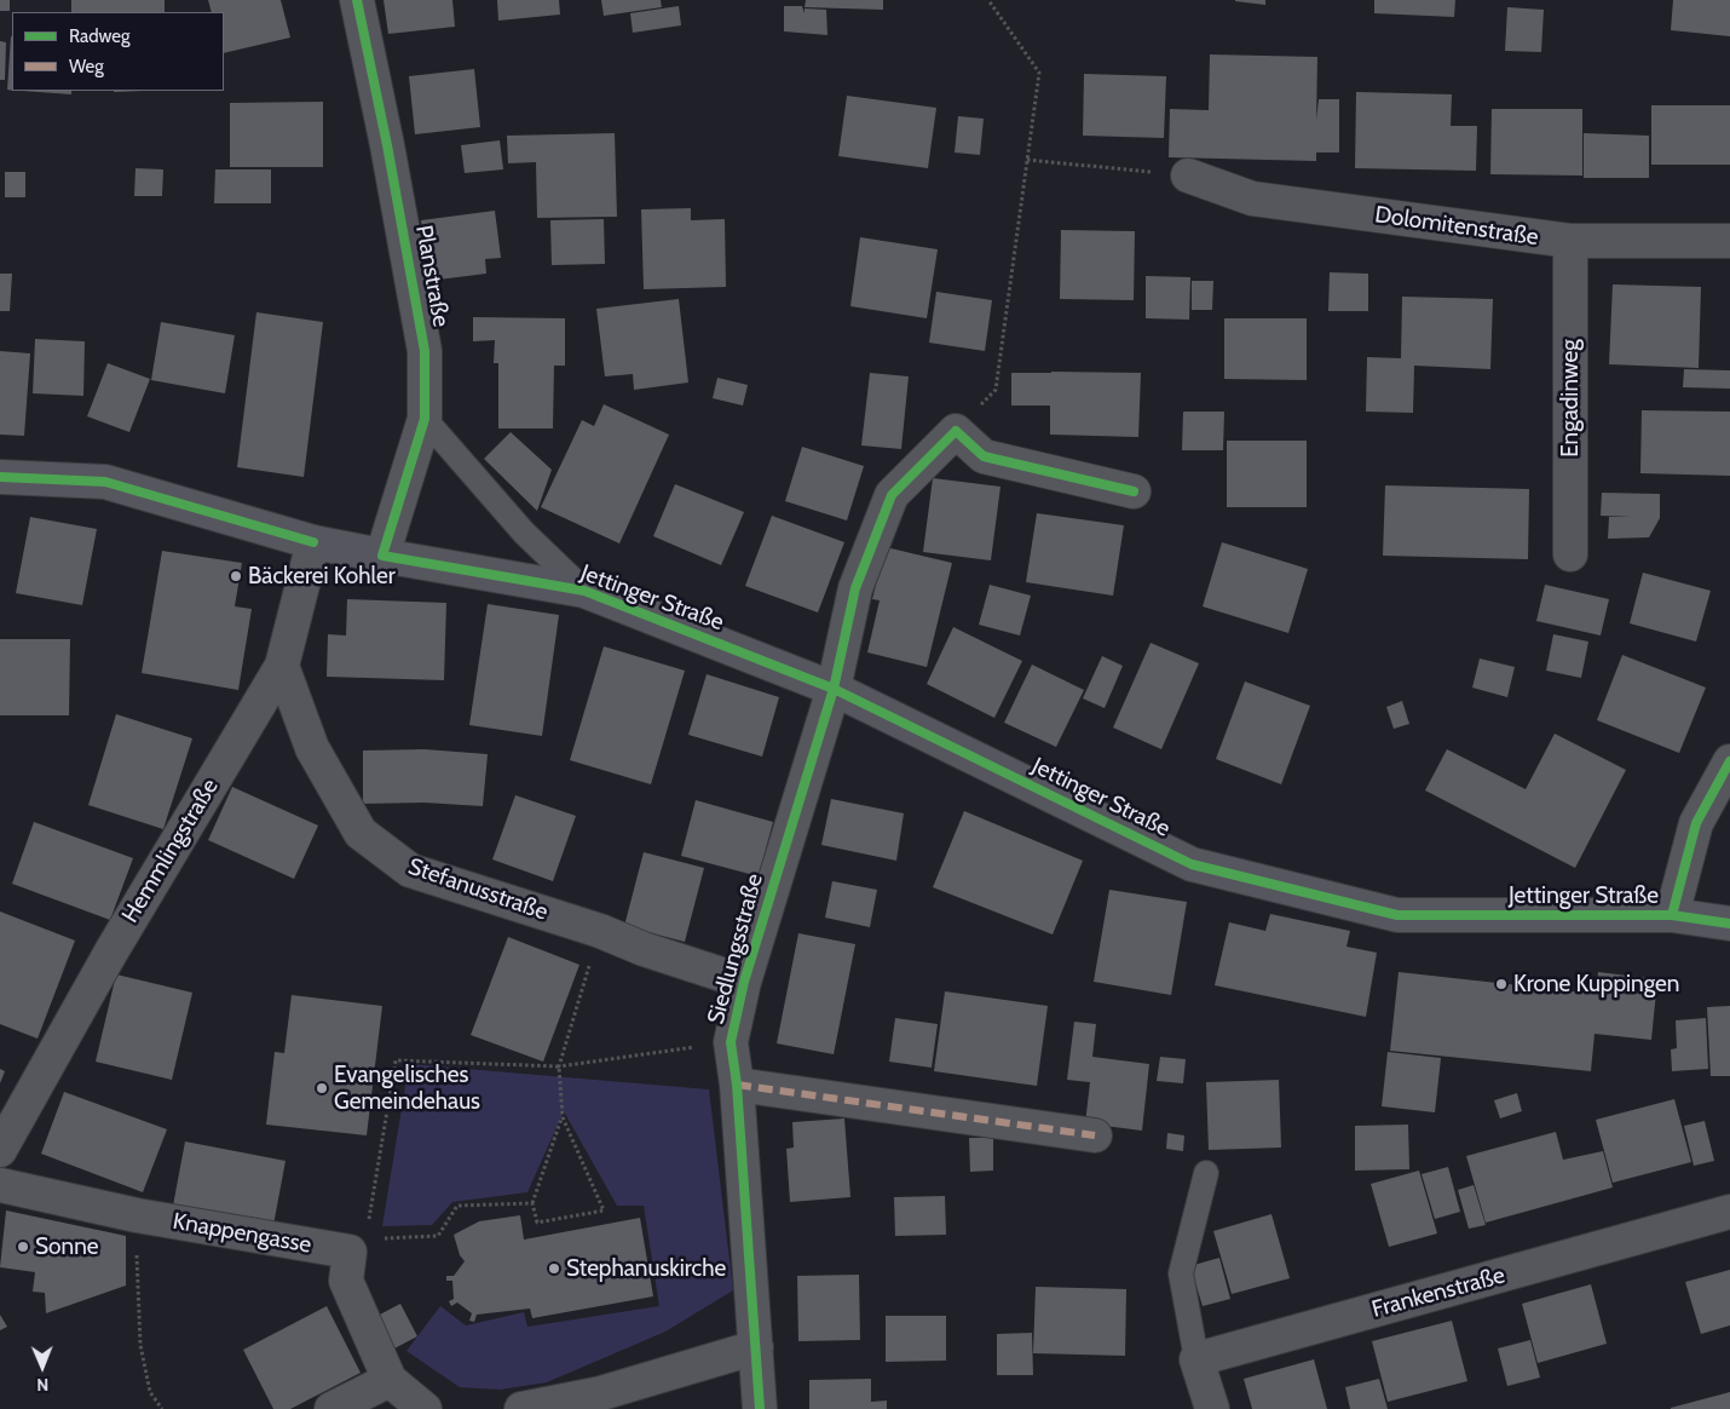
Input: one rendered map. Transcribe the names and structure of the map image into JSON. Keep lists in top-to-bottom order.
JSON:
{
  "streets": {
    "main road": ["Jettinger Straße"],
    "street": [
      "Dolomitenstraße",
      "Planstraße",
      "Engadinweg",
      "Hemmlingstraße",
      "Stefanusstraße",
      "Siedlungsstraße",
      "Knappengasse",
      "Frankenstraße"
    ]
  },
  "crossings": [
    ["Dolomitenstraße", "Engadinweg"],
    ["Planstraße", "Jettinger Straße"],
    ["Jettinger Straße", "Hemmlingstraße"],
    ["Jettinger Straße", "Siedlungsstraße"],
    ["Hemmlingstraße", "Stefanusstraße"],
    ["Stefanusstraße", "Siedlungsstraße"]
  ],
  "places": [
    "Bäckerei Kohler",
    "Krone Kuppingen",
    "Evangelisches Gemeindehaus",
    "Sonne",
    "Stephanuskirche"
  ],
  "legend": ["Radweg", "Weg"],
  "north": "bottom"
}
